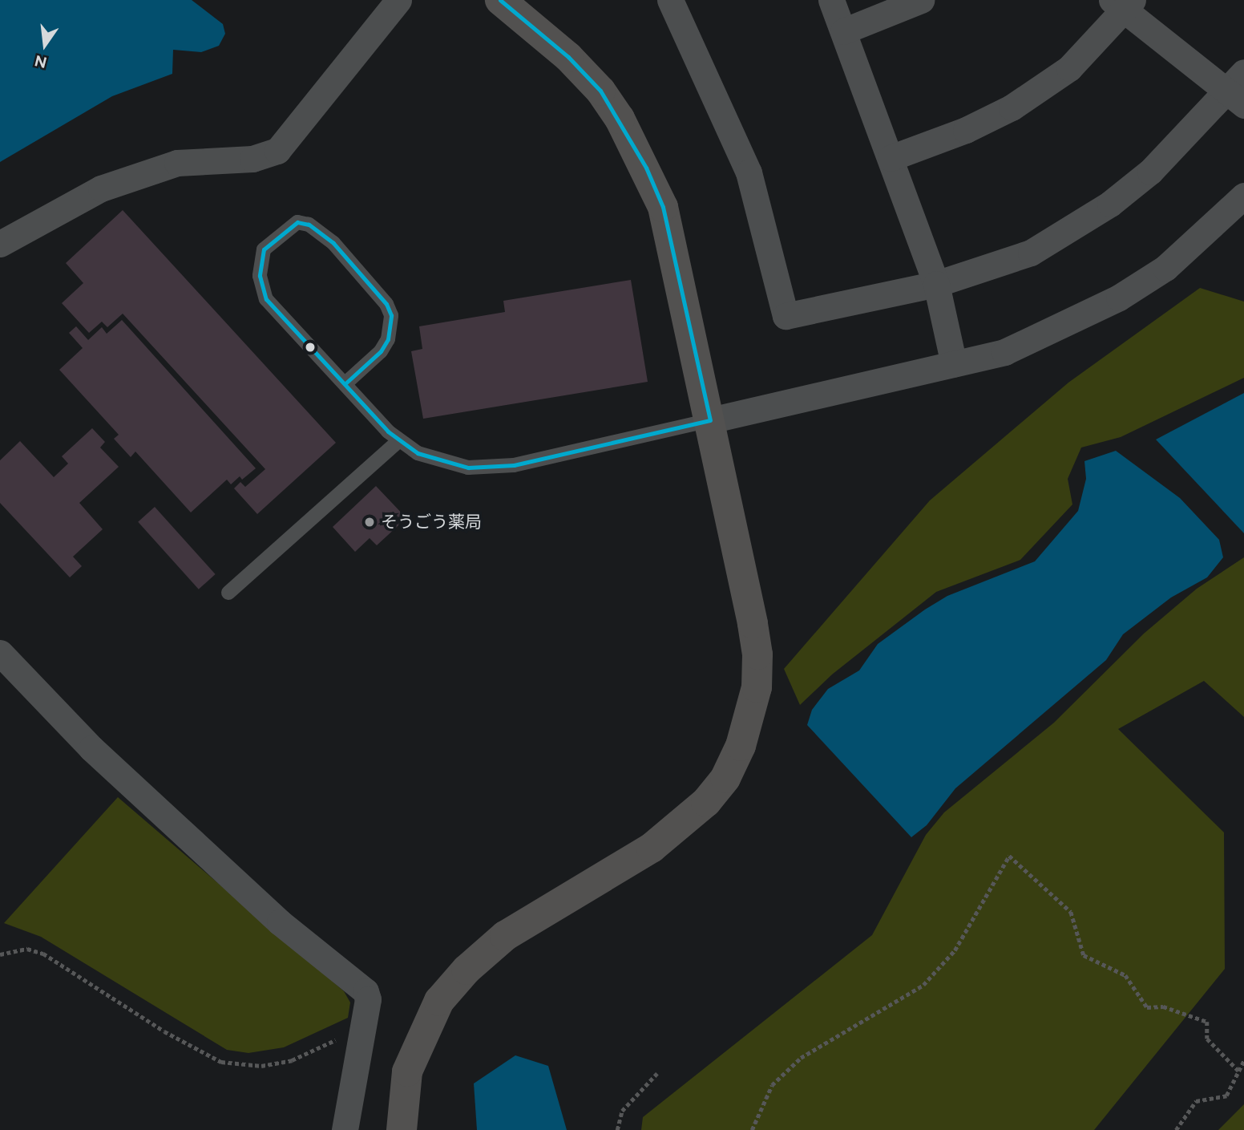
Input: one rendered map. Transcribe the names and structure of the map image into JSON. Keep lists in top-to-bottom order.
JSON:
{
  "places": ["そうごう薬局"],
  "north": "bottom"
}
